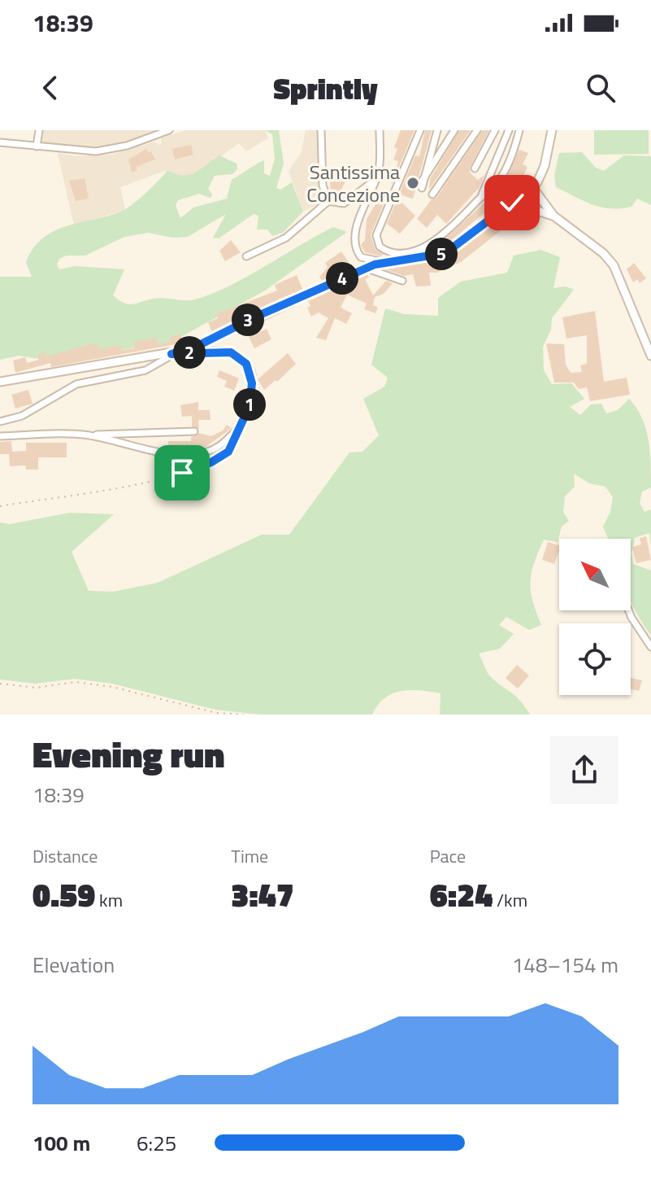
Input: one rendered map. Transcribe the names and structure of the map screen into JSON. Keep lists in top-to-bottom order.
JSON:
{
  "places": ["Santissima Concezione"],
  "north": "top left",
  "page": {
    "status": "18:39",
    "header": "Sprintly",
    "pins": [
      "5",
      "4",
      "3",
      "2",
      "1"
    ],
    "heading": ["Evening run", "18:39"],
    "stats": [
      ["Distance", "0.59 km"],
      ["Time", "3:47"],
      ["Pace", "6:24 /km"]
    ],
    "chart": ["Elevation", "148–154 m"],
    "list": [
      {
        "name": "100 m",
        "note": "6:25"
      }
    ]
  }
}
